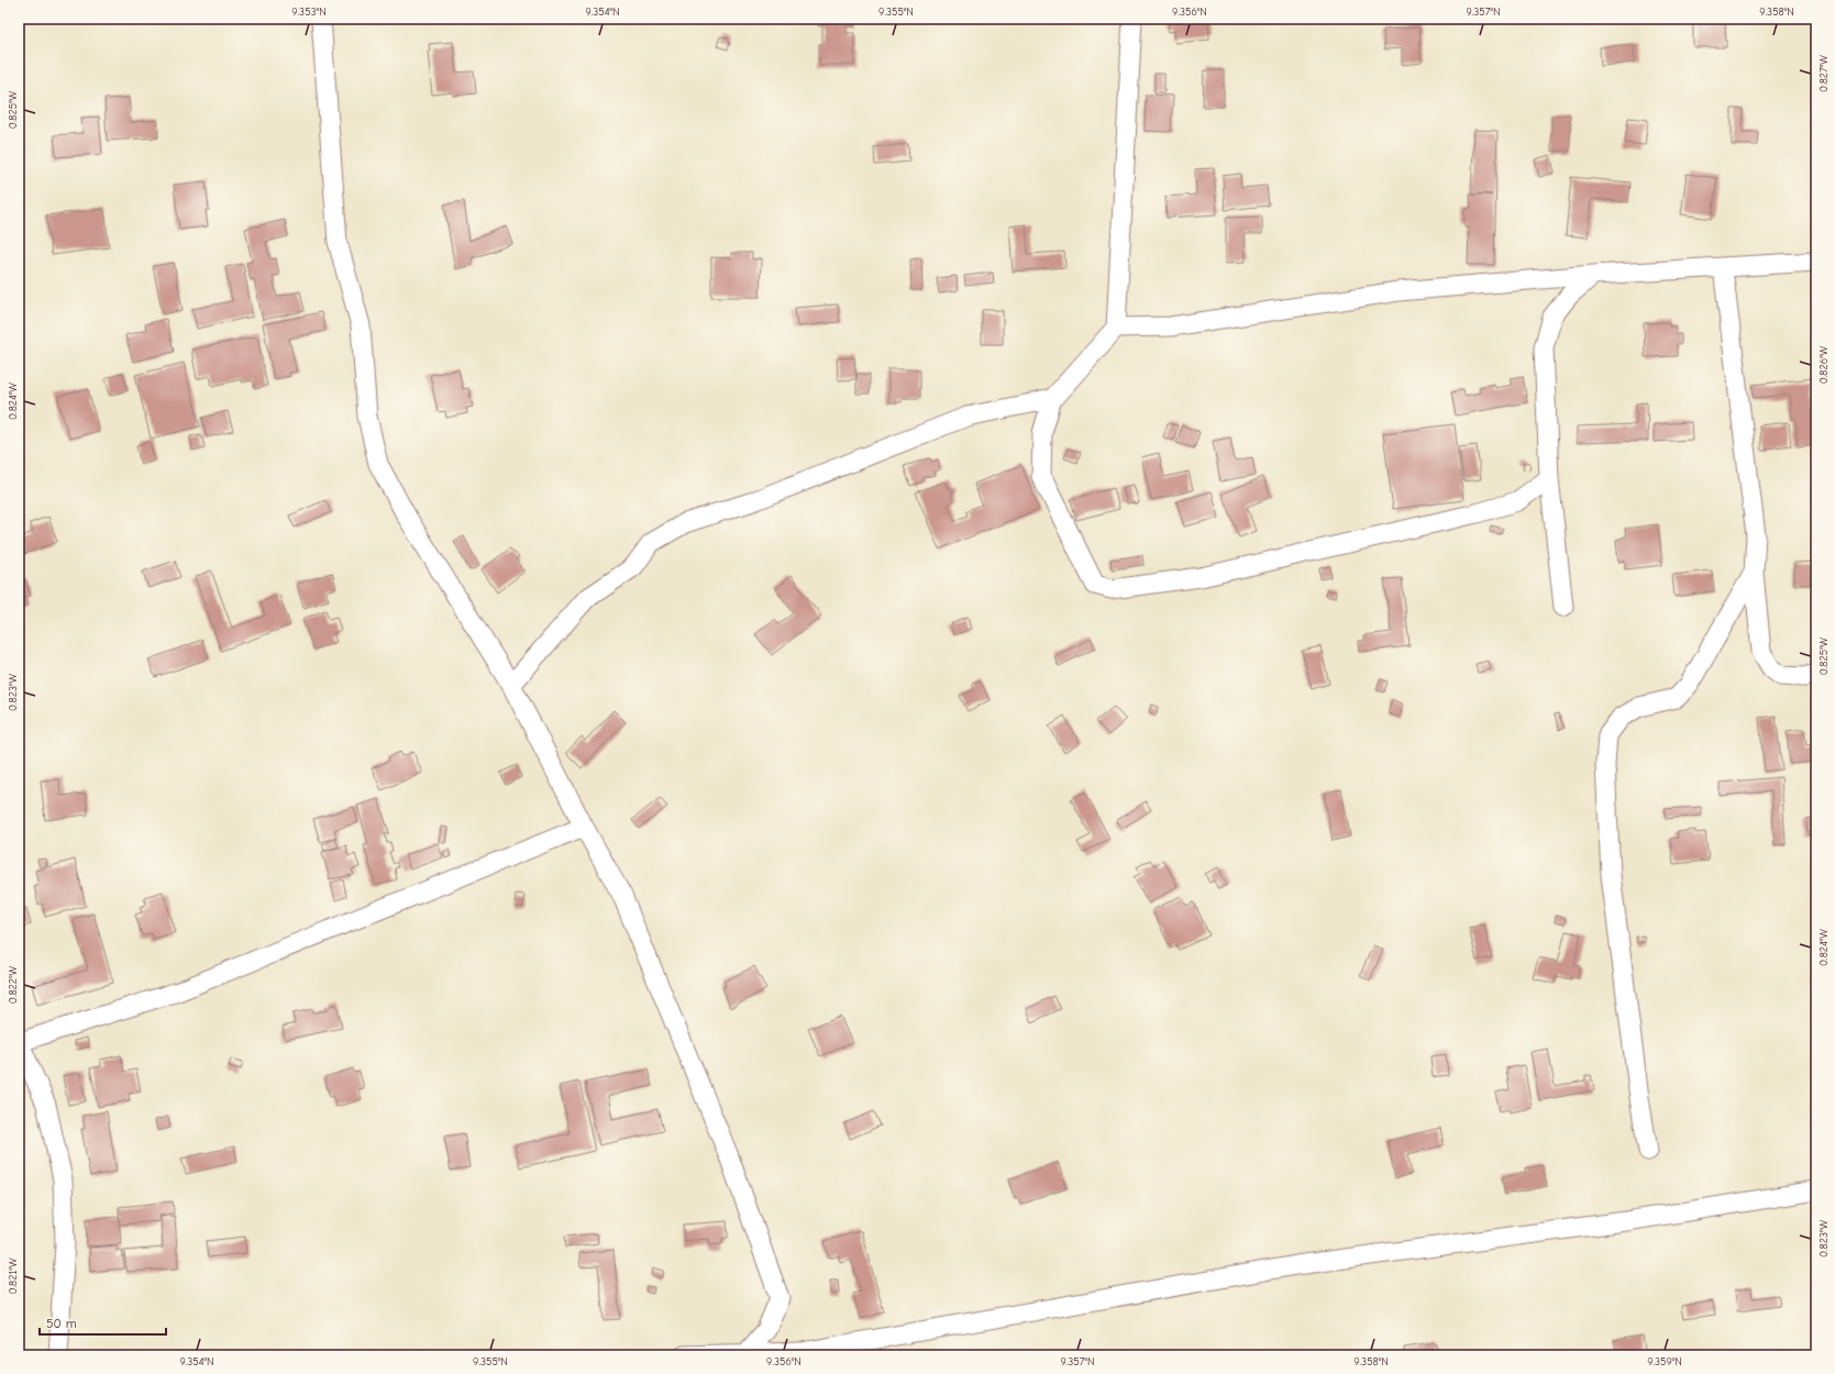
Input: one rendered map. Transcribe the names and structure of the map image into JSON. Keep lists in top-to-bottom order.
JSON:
{
  "scale_bar": "50 m",
  "coordinates": [
    "9.353°N",
    "9.354°N",
    "9.355°N",
    "9.356°N",
    "9.357°N",
    "9.358°N",
    "0.827°W",
    "0.825°W",
    "0.826°W",
    "0.824°W",
    "0.823°W",
    "0.822°W",
    "0.821°W",
    "9.359°N"
  ]
}
